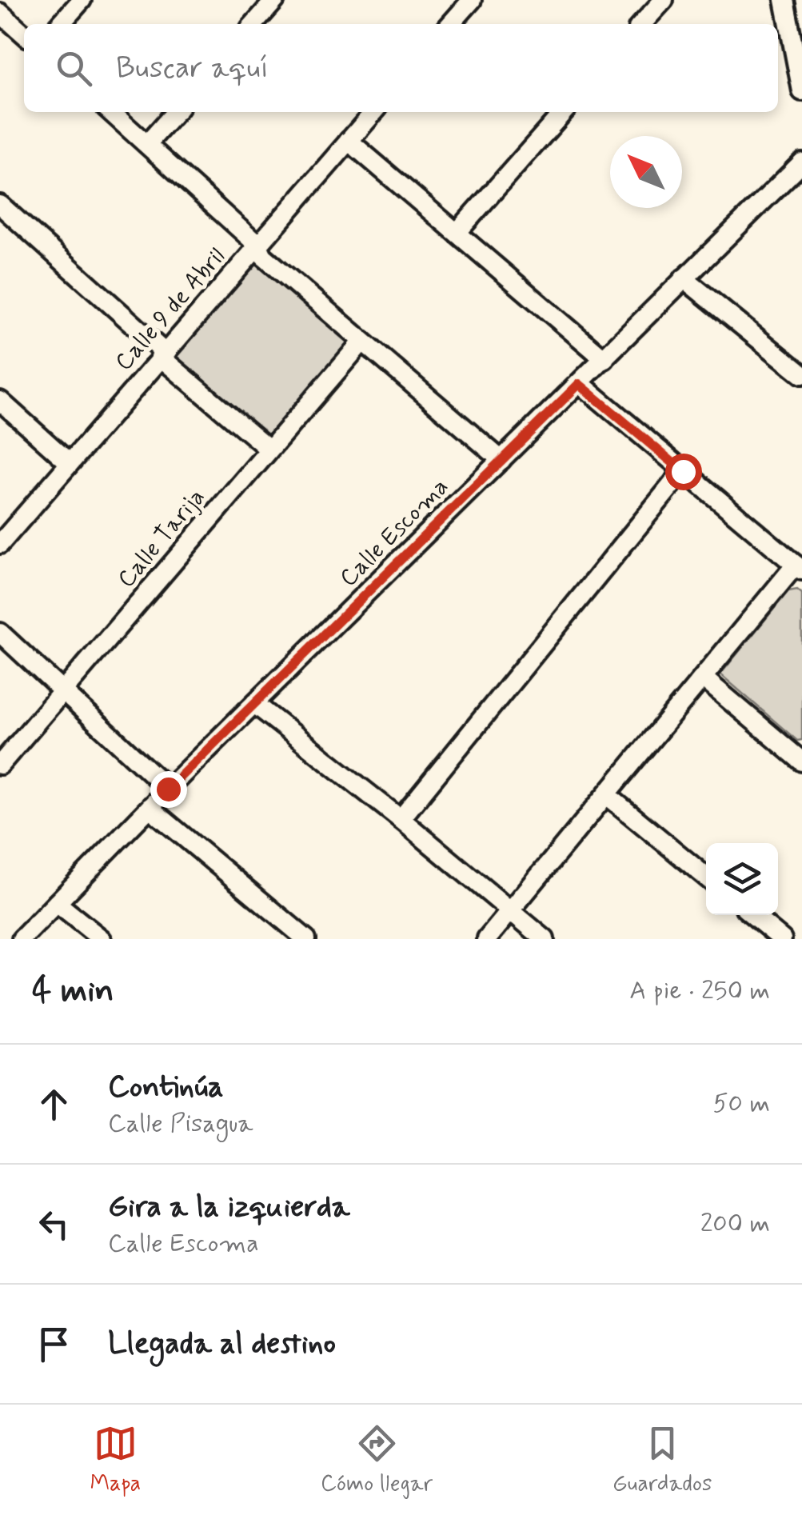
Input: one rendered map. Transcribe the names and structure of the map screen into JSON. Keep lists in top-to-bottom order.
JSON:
{
  "streets": {
    "street": ["Calle 9 de Abril", "Calle Escoma", "Calle Tarija"]
  },
  "north": "top left",
  "page": {
    "search": "Buscar aquí",
    "heading": ["4 min", "A pie · 250 m"],
    "list": [
      ["Continúa", "Calle Pisagua", "50 m"],
      ["Gira a la izquierda", "Calle Escoma", "200 m"],
      "Llegada al destino"
    ],
    "nav": ["Mapa", "Cómo llegar", "Guardados"]
  }
}
